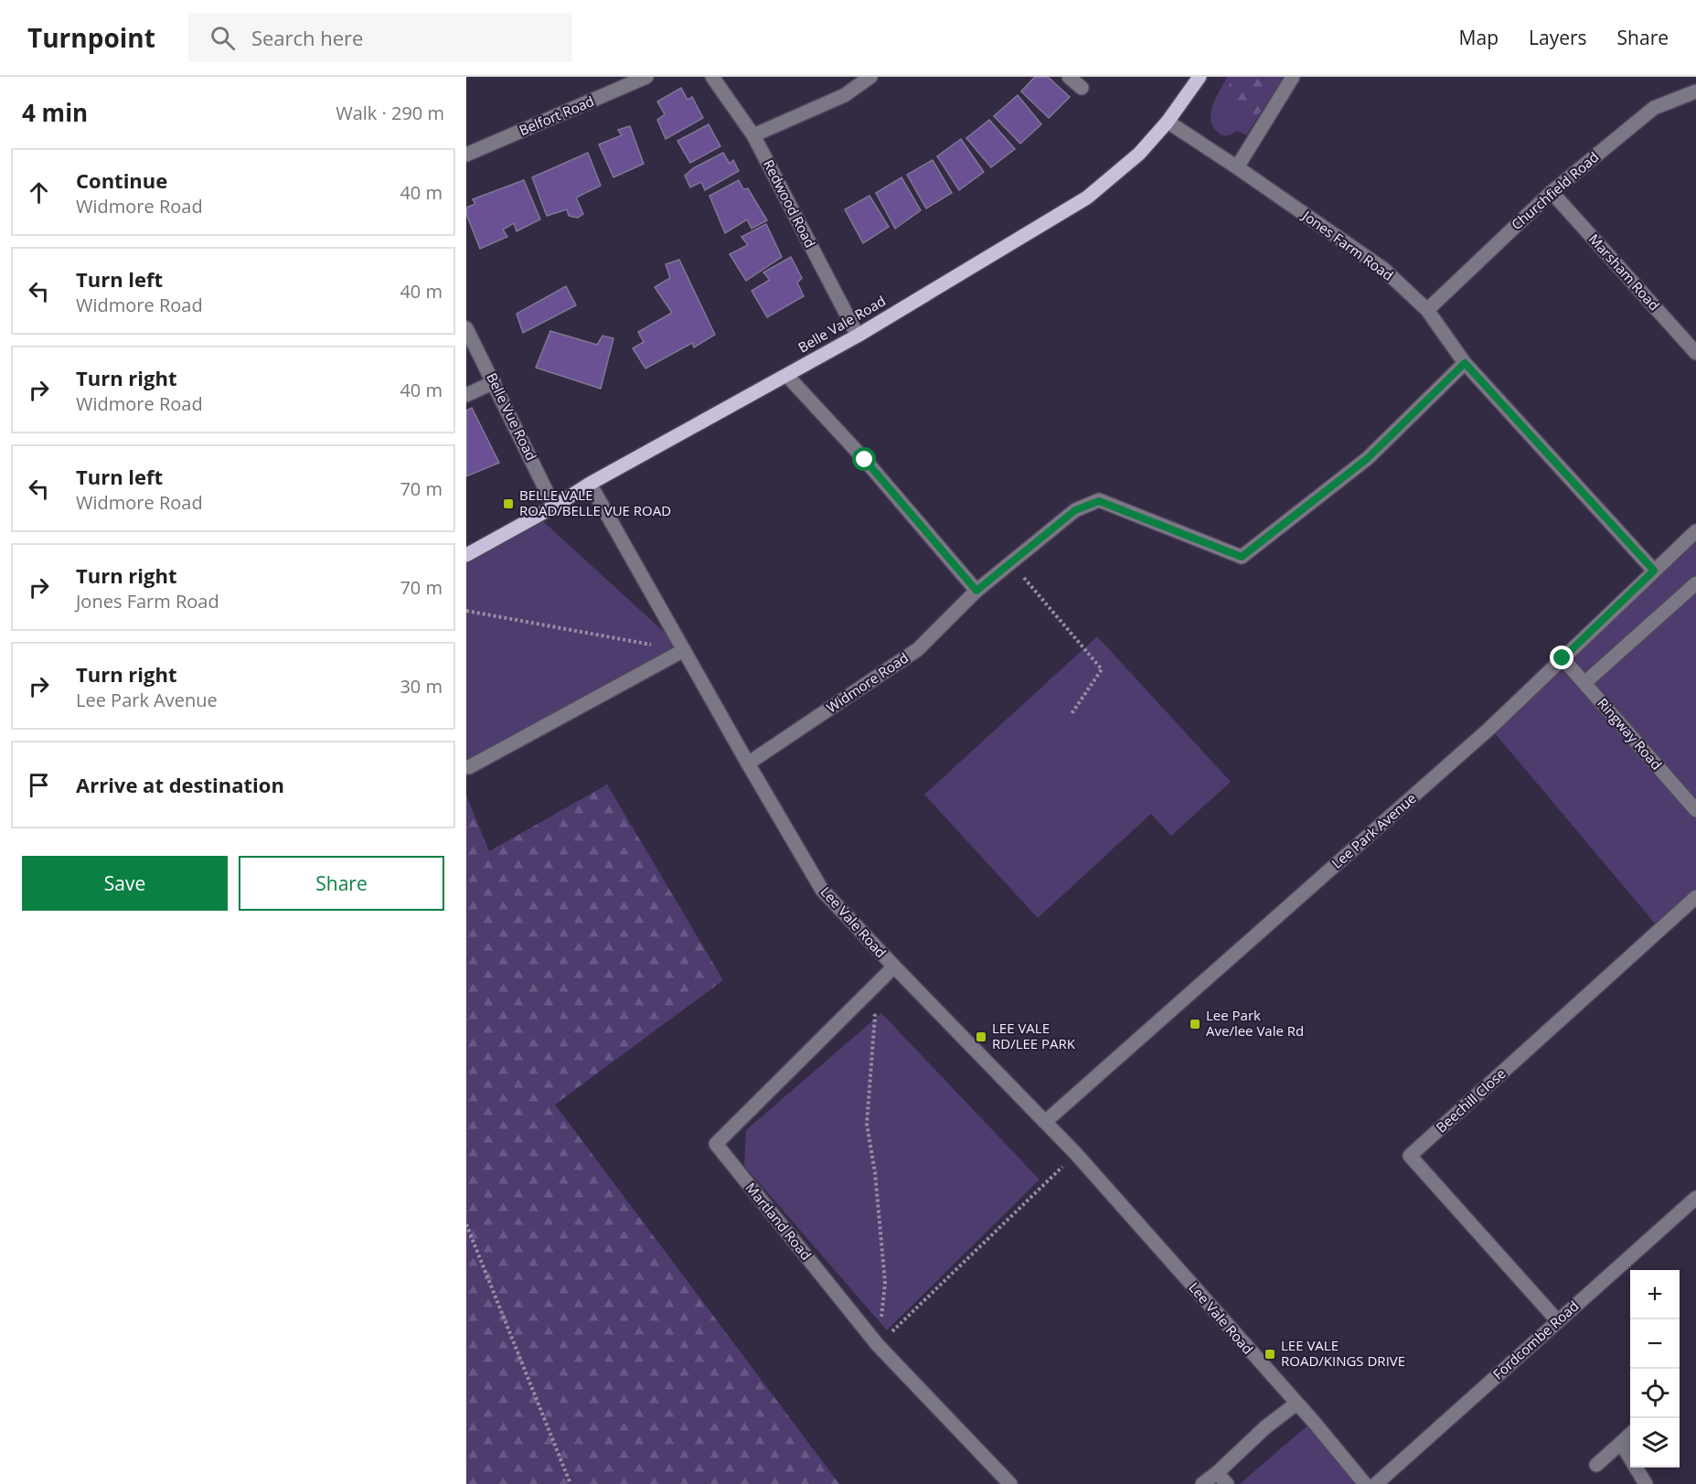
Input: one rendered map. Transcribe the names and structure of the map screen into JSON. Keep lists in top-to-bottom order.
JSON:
{
  "streets": {
    "main road": ["Belle Vale Road"],
    "street": [
      "Belfort Road",
      "Churchfield Road",
      "Redwood Road",
      "Jones Farm Road",
      "Marsham Road",
      "Belle Vue Road",
      "Widmore Road",
      "Ringway Road",
      "Lee Park Avenue",
      "Lee Vale Road",
      "Beechill Close",
      "Martland Road",
      "Fordcombe Road"
    ]
  },
  "crossings": [
    ["Churchfield Road", "Jones Farm Road"],
    ["Churchfield Road", "Marsham Road"],
    ["Redwood Road", "Belle Vale Road"],
    ["Jones Farm Road", "Belle Vale Road"],
    ["Jones Farm Road", "Widmore Road"],
    ["Jones Farm Road", "Lee Park Avenue"],
    ["Belle Vale Road", "Belle Vue Road"],
    ["Belle Vale Road", "Lee Vale Road"],
    ["Widmore Road", "Lee Vale Road"],
    ["Ringway Road", "Lee Park Avenue"],
    ["Lee Park Avenue", "Lee Vale Road"],
    ["Lee Vale Road", "Martland Road"],
    ["Beechill Close", "Fordcombe Road"]
  ],
  "places": {
    "transit": [
      "BELLE VALE ROAD/BELLE VUE ROAD",
      "Lee Park Ave/lee Vale Rd",
      "LEE VALE RD/LEE PARK",
      "LEE VALE ROAD/KINGS DRIVE"
    ]
  },
  "page": {
    "header": "Turnpoint",
    "search": "Search here",
    "nav": ["Map", "Layers", "Share"],
    "heading": ["4 min", "Walk · 290 m"],
    "list": [
      ["Continue", "Widmore Road", "40 m"],
      ["Turn left", "Widmore Road", "40 m"],
      ["Turn right", "Widmore Road", "40 m"],
      ["Turn left", "Widmore Road", "70 m"],
      ["Turn right", "Jones Farm Road", "70 m"],
      ["Turn right", "Lee Park Avenue", "30 m"],
      "Arrive at destination"
    ],
    "buttons": ["Save", "Share"],
    "map_buttons": ["+", "−"]
  }
}
